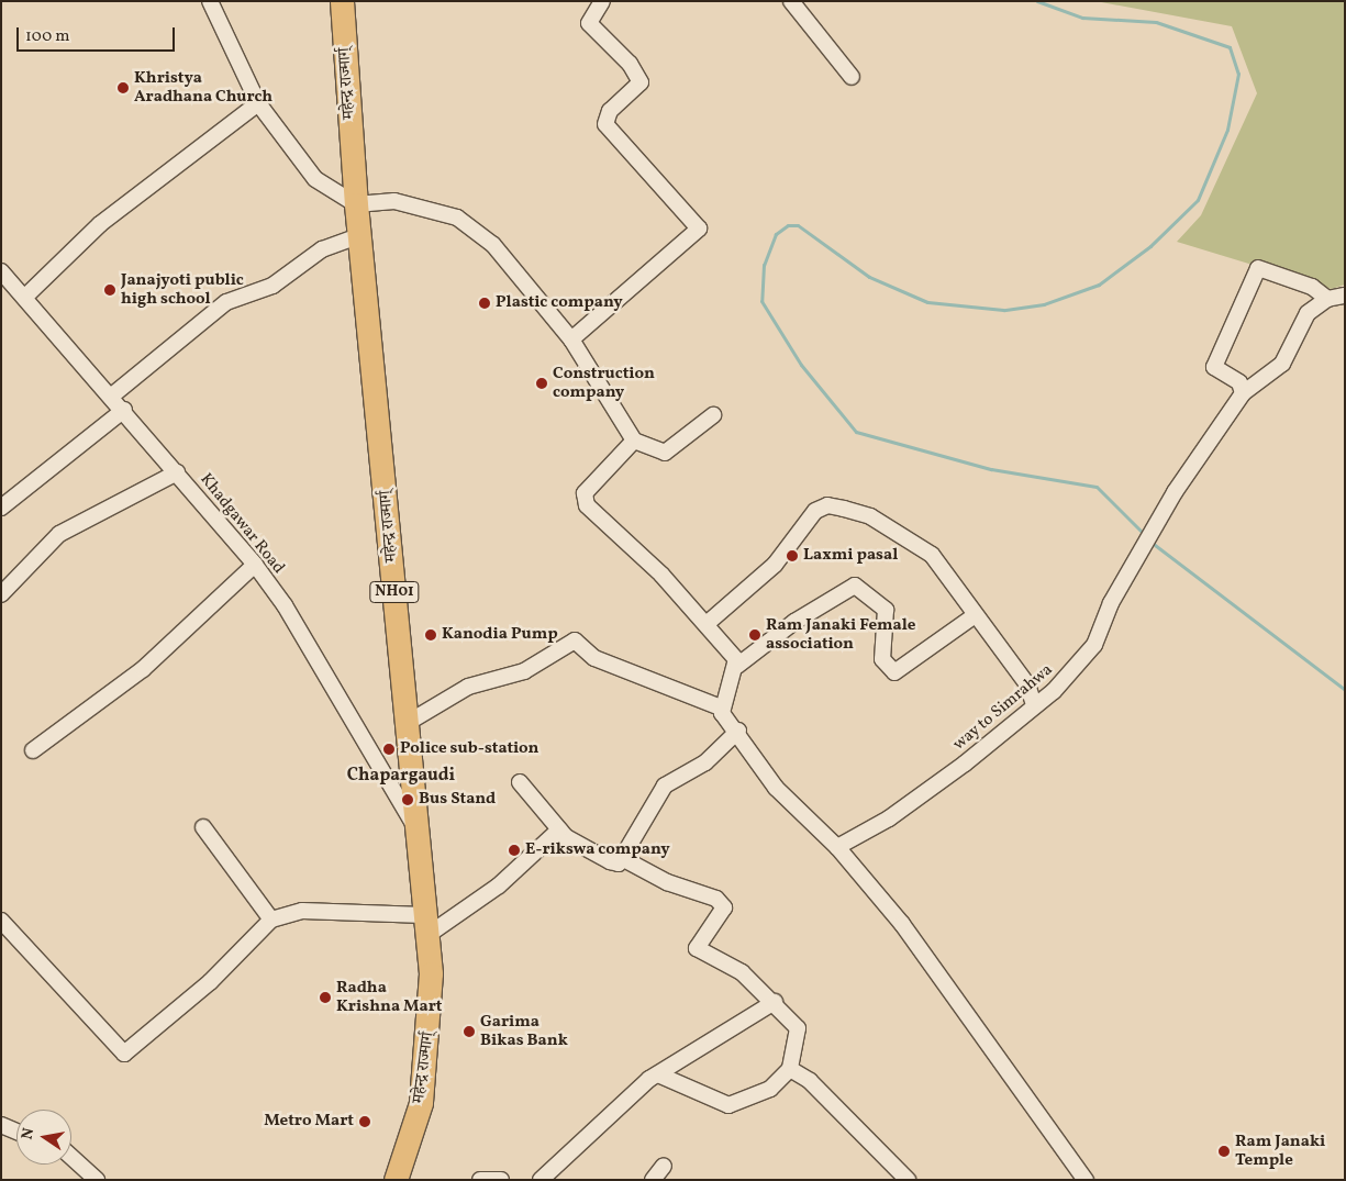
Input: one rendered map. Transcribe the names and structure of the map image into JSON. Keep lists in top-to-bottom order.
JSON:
{
  "streets": {
    "highway": ["महेन्द्र राज्मार्ग्", "NH01"],
    "street": ["Khadgawar Road", "way to Simrahwa"]
  },
  "crossings": [
    ["महेन्द्र राज्मार्ग्", "Khadgawar Road"]
  ],
  "districts": ["Chapargaudi"],
  "places": [
    "Khristya Aradhana Church",
    "Janajyoti public high school",
    "Plastic company",
    "Construction company",
    "Laxmi pasal",
    "Kanodia Pump",
    "Ram Janaki Female association",
    "Police sub-station",
    "Bus Stand",
    "E-rikswa company",
    "Radha Krishna Mart",
    "Garima Bikas Bank",
    "Metro Mart",
    "Ram Janaki Temple"
  ],
  "scale_bar": "100 m",
  "north": "left"
}
